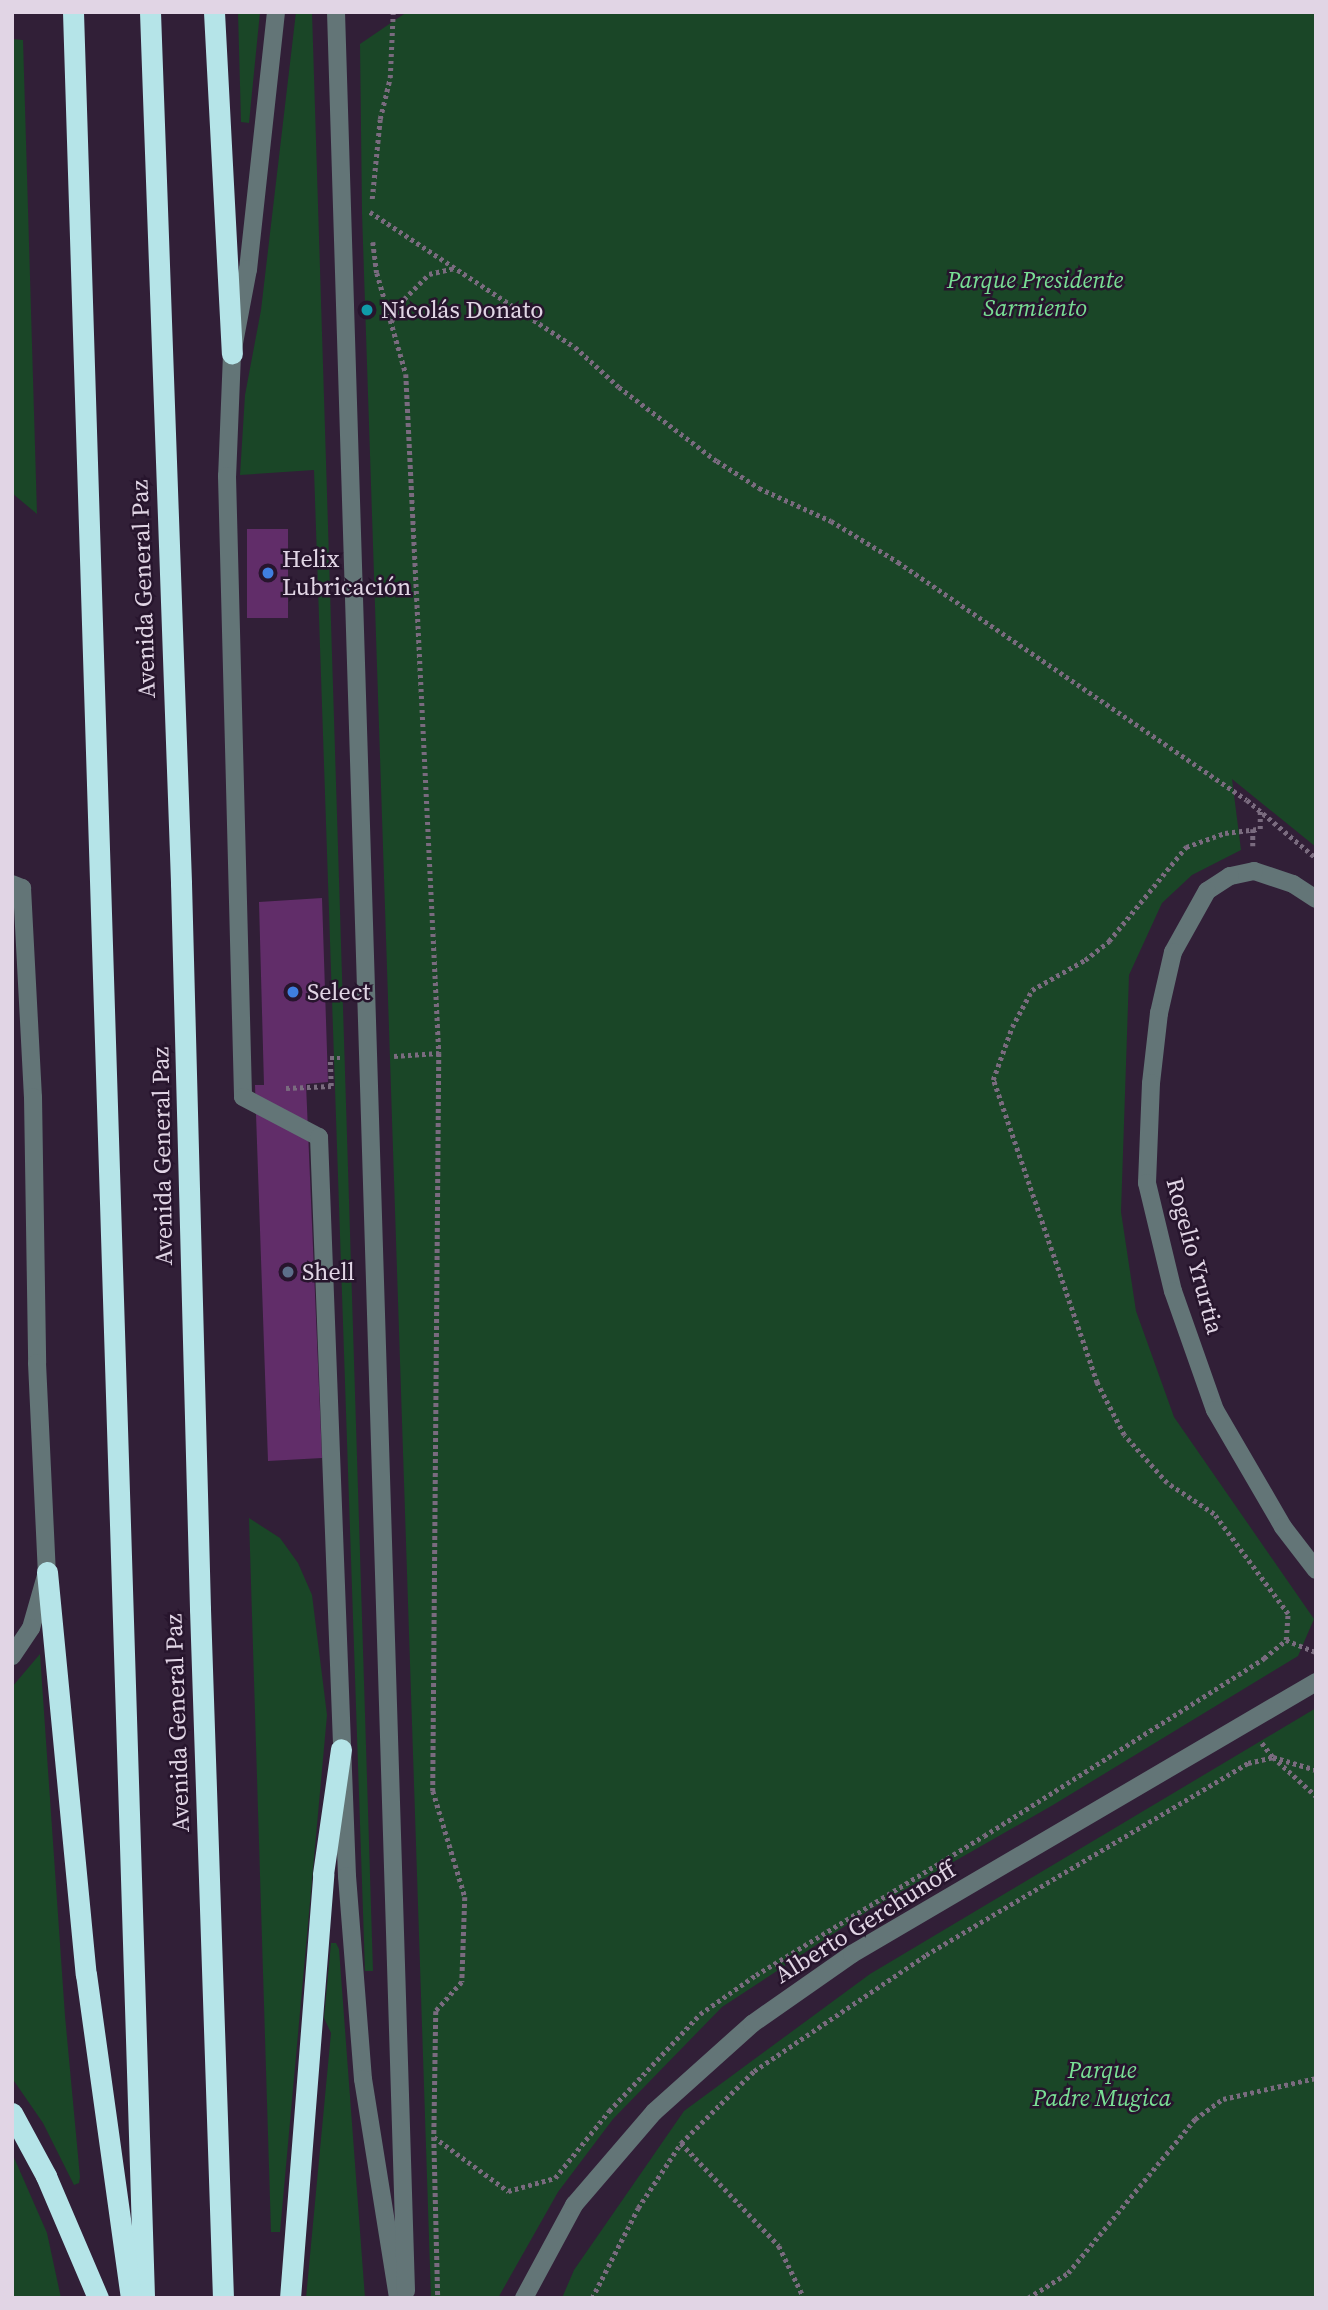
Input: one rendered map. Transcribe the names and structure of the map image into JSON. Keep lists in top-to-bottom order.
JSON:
{
  "streets": {
    "highway": ["Avenida General Paz"],
    "street": ["Rogelio Yrurtia", "Alberto Gerchunoff"]
  },
  "parks": ["Parque Presidente Sarmiento", "Parque Padre Mugica"],
  "places": [
    "Nicolás Donato",
    "Helix Lubricación",
    "Select",
    "Shell"
  ]
}
